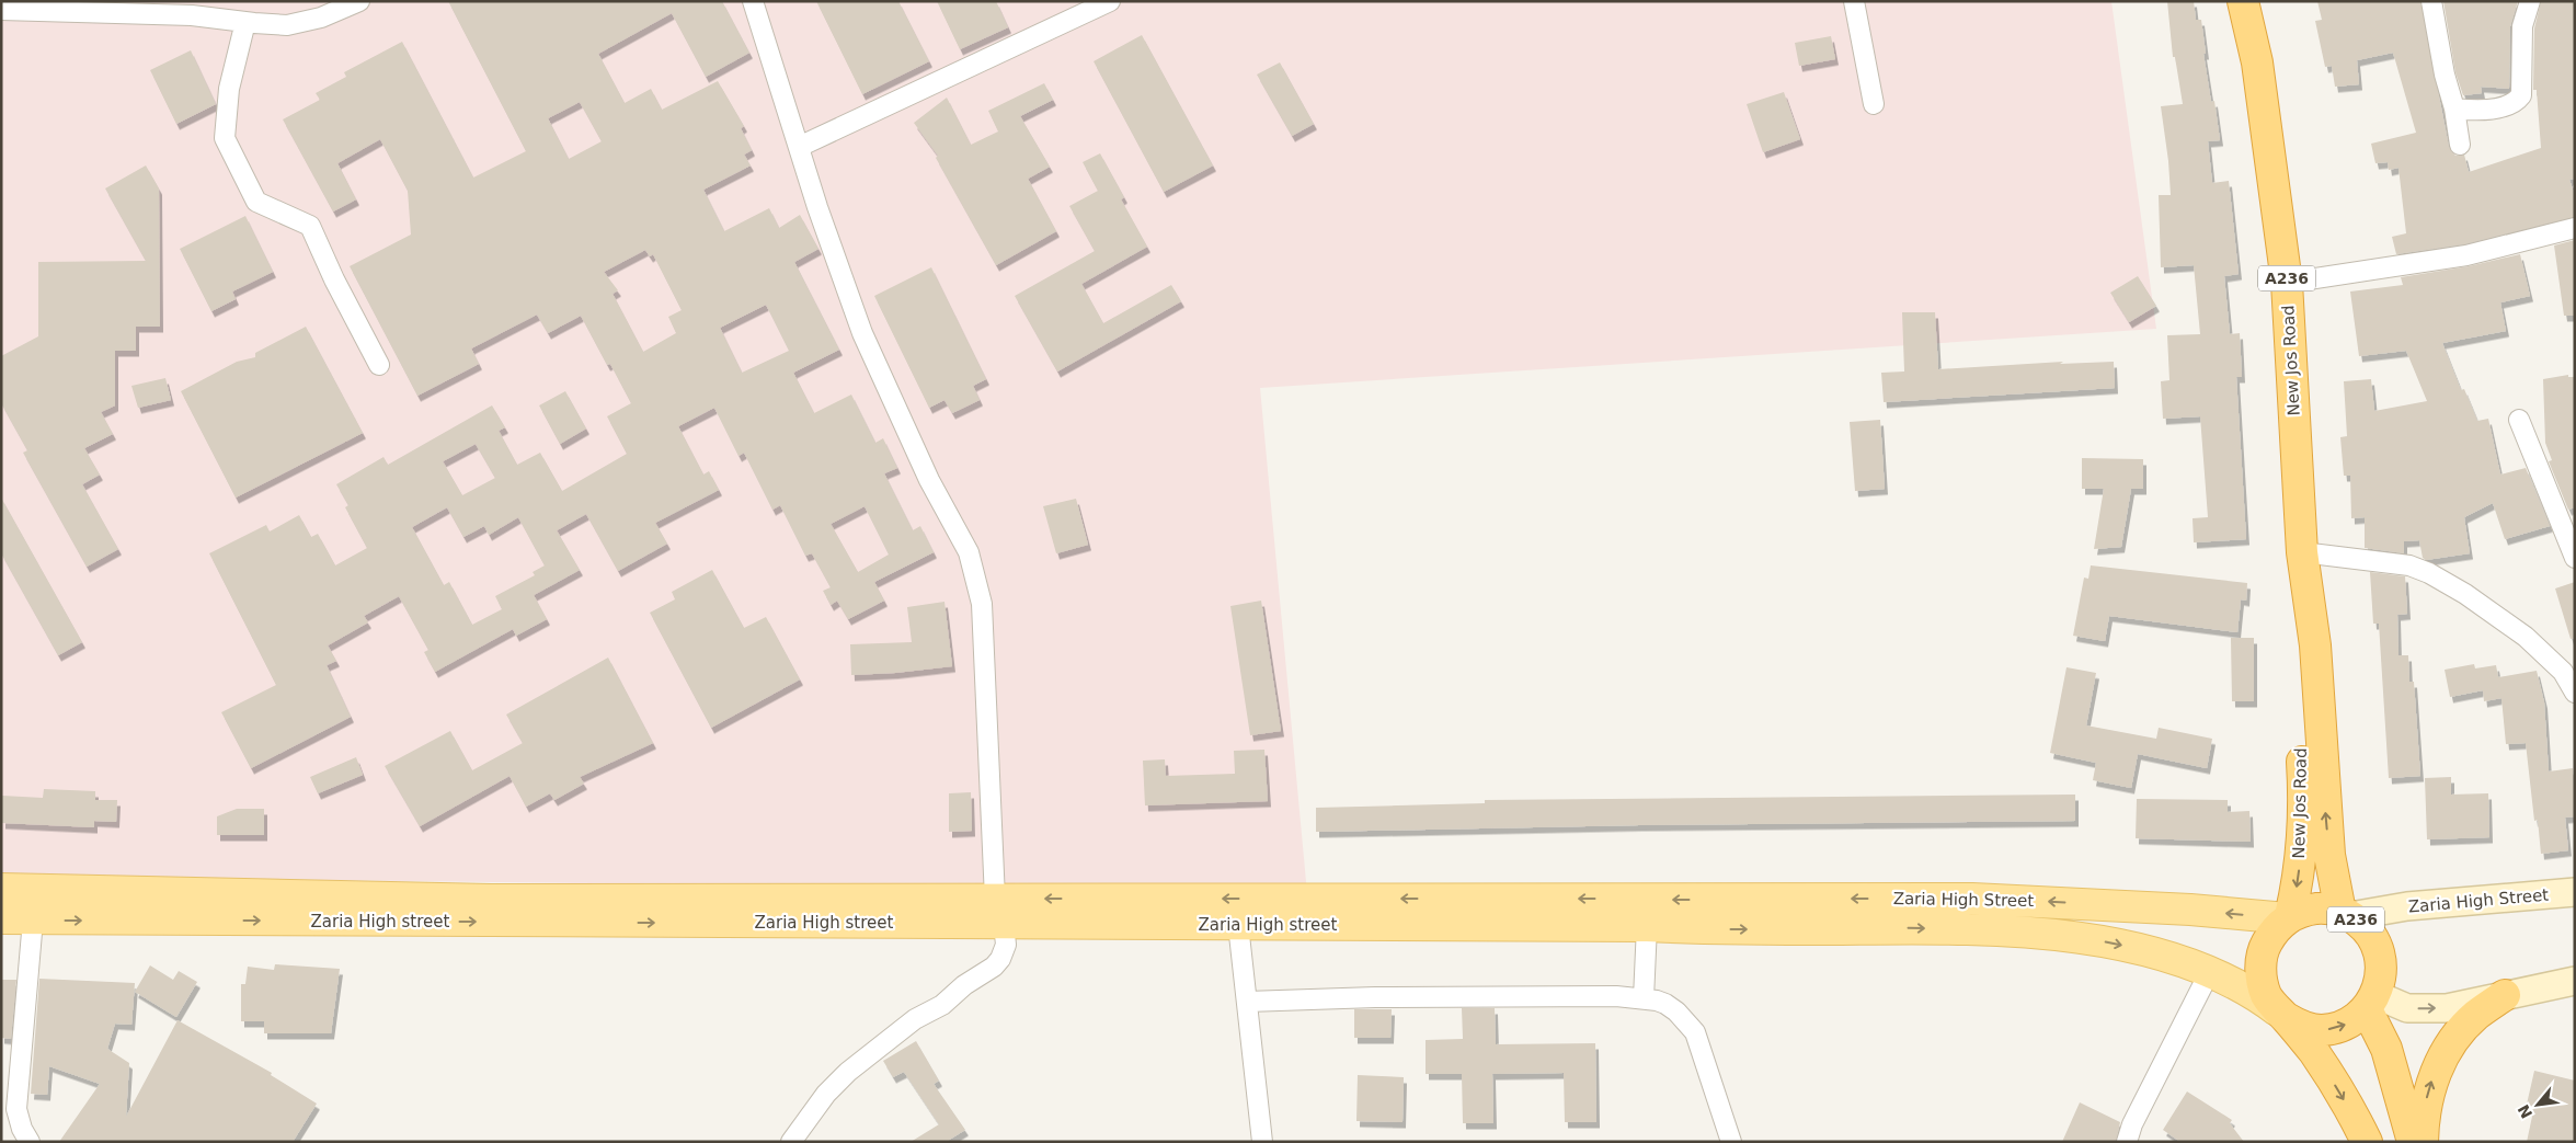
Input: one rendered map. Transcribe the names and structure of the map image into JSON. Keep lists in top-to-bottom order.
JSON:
{
  "streets": {
    "highway": ["A236", "New Jos Road"],
    "main road": ["Zaria High Street", "Zaria High street"]
  },
  "crossings": [
    ["A236", "New Jos Road"],
    ["A236", "Zaria High Street"],
    ["New Jos Road", "Zaria High Street"],
    ["Zaria High Street", "Zaria High street"]
  ],
  "north": "bottom left"
}
